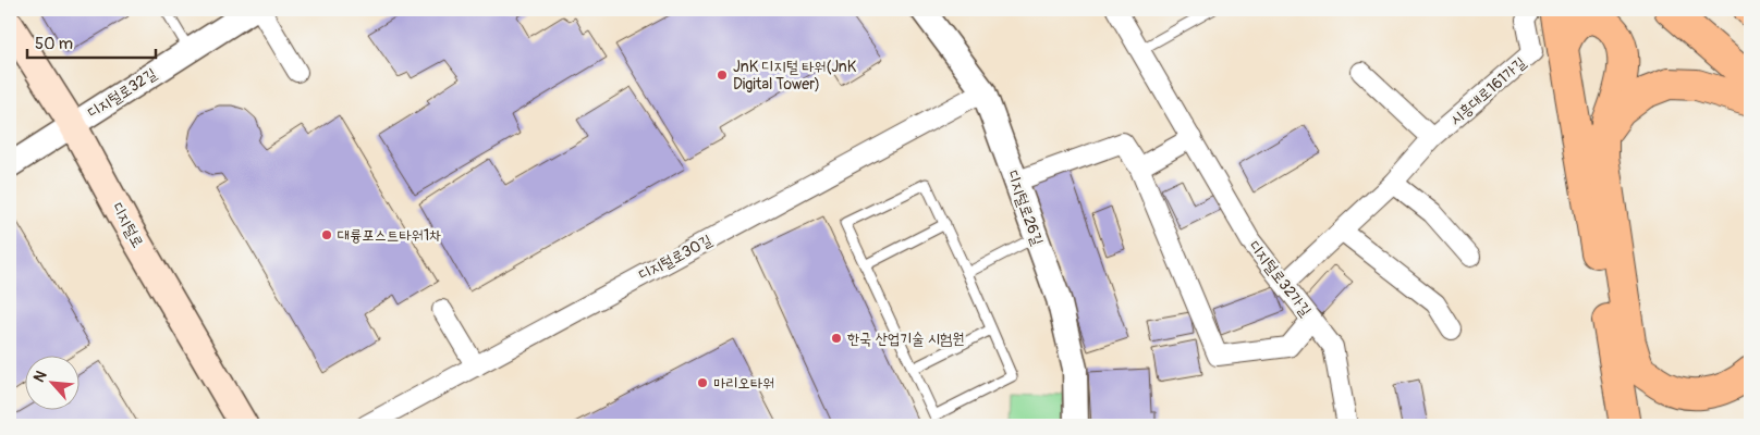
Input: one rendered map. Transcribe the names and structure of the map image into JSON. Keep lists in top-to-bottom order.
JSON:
{
  "streets": {
    "main road": ["디지털로"],
    "street": [
      "시흥대로161가길",
      "디지털로32길",
      "디지털로26길",
      "디지털로30길",
      "디지털로32가길"
    ]
  },
  "crossings": [
    ["시흥대로161가길", "디지털로32가길"],
    ["디지털로32길", "디지털로"],
    ["디지털로26길", "디지털로30길"]
  ],
  "places": [
    "JnK 디지털 타워(JnK Digital Tower)",
    "대륭포스트타워1차",
    "한국 산업기술 시험원",
    "마리오타워"
  ],
  "scale_bar": "50 m",
  "north": "top left"
}
